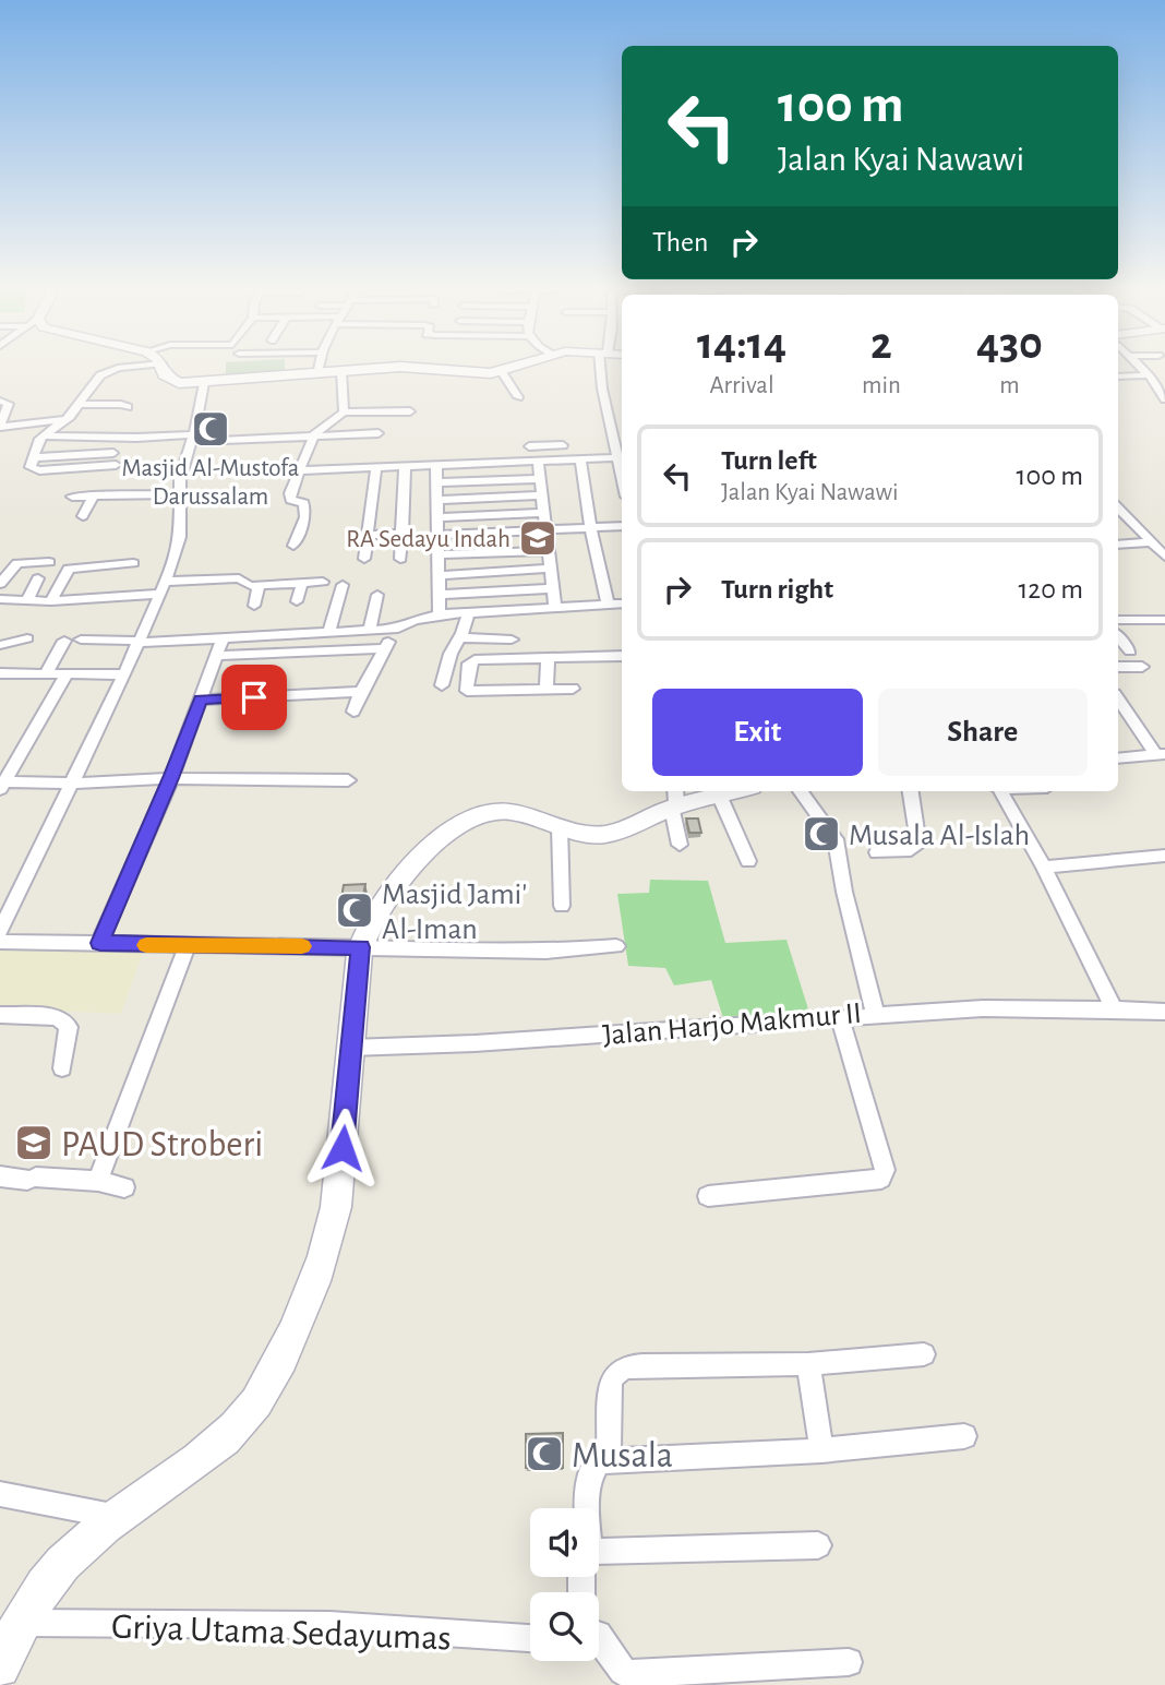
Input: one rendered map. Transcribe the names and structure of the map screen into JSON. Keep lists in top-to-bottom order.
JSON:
{
  "streets": {
    "street": ["Jalan Harjo Makmur II", "Griya Utama Sedayumas"]
  },
  "places": {
    "mosque": [
      "Masjid Al-Mustofa Darussalam",
      "Musala Al-Islah",
      "Masjid Jami' Al-Iman",
      "Musala"
    ],
    "school or university": ["RA Sedayu Indah", "PAUD Stroberi"]
  },
  "page": {
    "turn": ["100 m", "Jalan Kyai Nawawi"],
    "then": "Then",
    "eta": [
      "14:14",
      "Arrival",
      "2",
      "min",
      "430",
      "m"
    ],
    "list": [
      {
        "name": "Turn left",
        "note": "Jalan Kyai Nawawi",
        "value": "100 m"
      },
      {
        "name": "Turn right",
        "value": "120 m"
      }
    ],
    "buttons": ["Exit", "Share"]
  }
}
